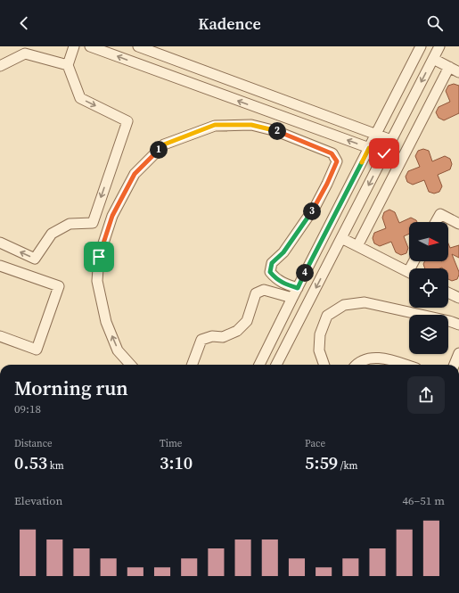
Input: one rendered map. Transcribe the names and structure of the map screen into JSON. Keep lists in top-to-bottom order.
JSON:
{
  "north": "right",
  "page": {
    "header": "Kadence",
    "pins": [
      "2",
      "1",
      "3",
      "4"
    ],
    "heading": ["Morning run", "09:18"],
    "stats": [
      ["Distance", "0.53 km"],
      ["Time", "3:10"],
      ["Pace", "5:59 /km"]
    ],
    "chart": ["Elevation", "46–51 m"]
  }
}
